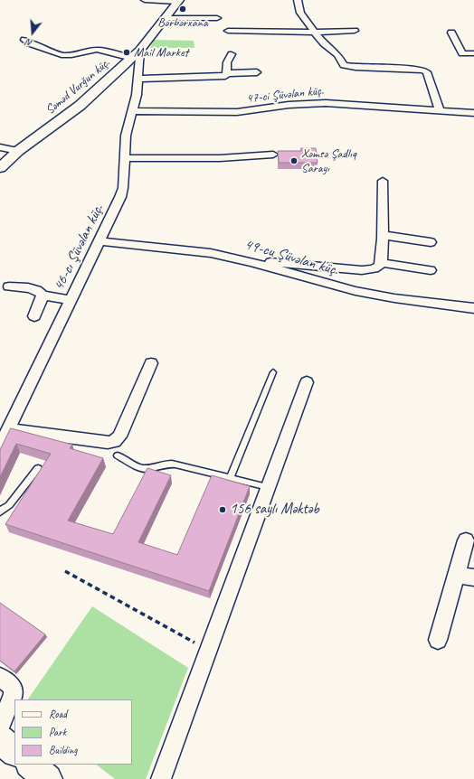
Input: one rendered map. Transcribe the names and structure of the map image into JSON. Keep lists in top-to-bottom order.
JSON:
{
  "streets": {
    "street": [
      "Səməd Vurğun küç.",
      "47-ci Şüvəlan küç.",
      "46-cı Şüvəlan küç.",
      "49-cu Şüvəlan küç."
    ]
  },
  "crossings": [
    ["Səməd Vurğun küç.", "46-cı Şüvəlan küç."],
    ["47-ci Şüvəlan küç.", "46-cı Şüvəlan küç."],
    ["46-cı Şüvəlan küç.", "49-cu Şüvəlan küç."]
  ],
  "places": [
    "Bərbərxana",
    "Mail Market",
    "Xəmsə Şadlıq Sarayı",
    "156 saylı Məktəb"
  ],
  "legend": ["Road", "Park", "Building"],
  "north": "bottom"
}
